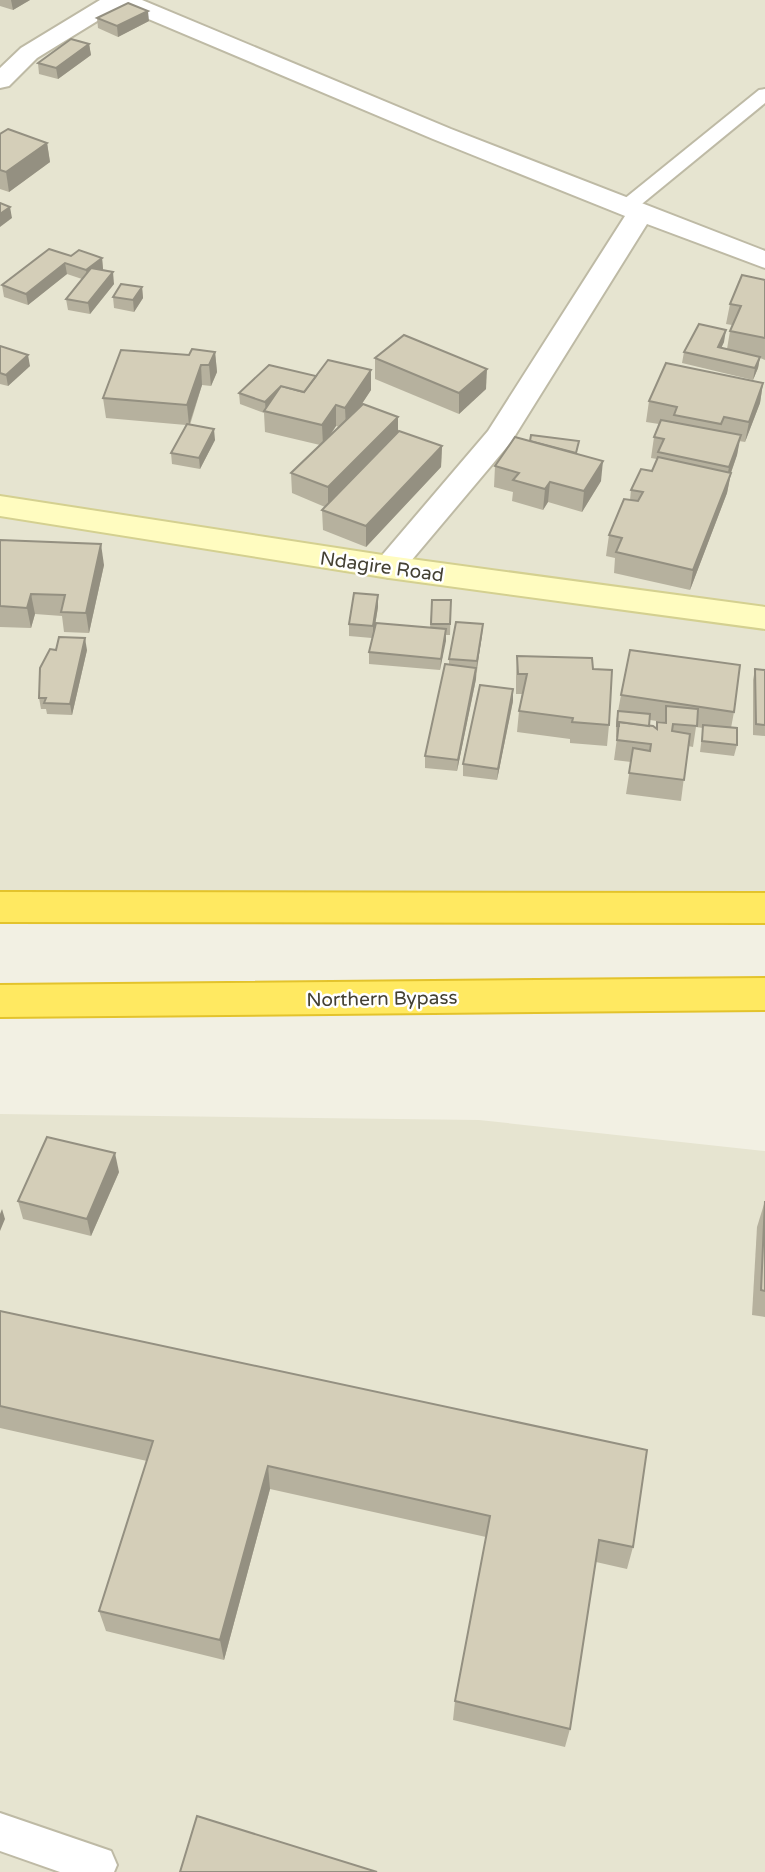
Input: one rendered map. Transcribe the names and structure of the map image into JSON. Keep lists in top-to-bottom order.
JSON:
{
  "streets": {
    "highway": ["Northern Bypass"],
    "street": ["Ndagire Road"]
  }
}
